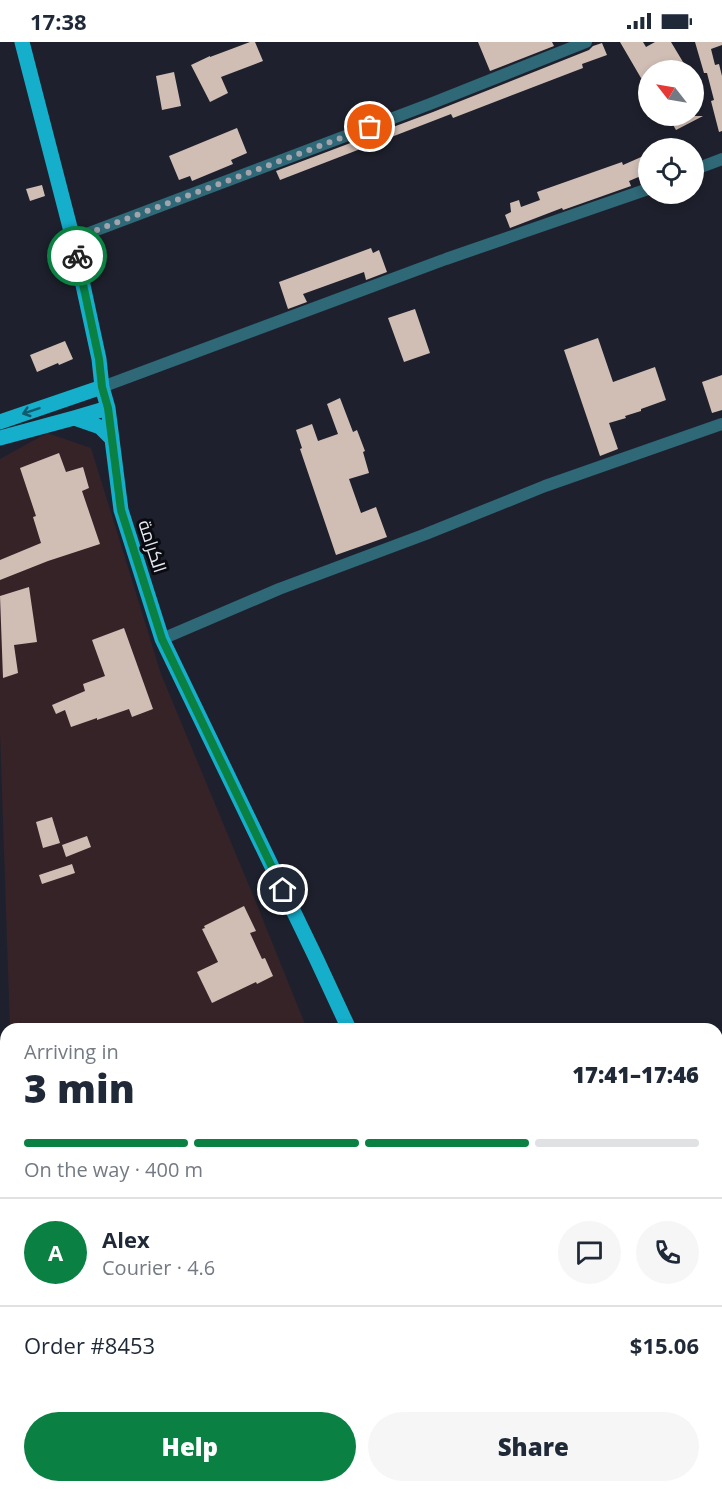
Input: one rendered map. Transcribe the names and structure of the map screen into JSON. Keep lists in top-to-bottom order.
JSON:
{
  "streets": {
    "main road": ["الكرامة"]
  },
  "north": "top left",
  "page": {
    "status": "17:38",
    "heading": ["3 min", "Arriving in", "17:41–17:46"],
    "panel": [
      "Alex",
      "Courier · 4.6",
      "Order #8453",
      "$15.06"
    ],
    "bar": "On the way · 400 m",
    "round": "A",
    "buttons": ["Help", "Share"]
  }
}
